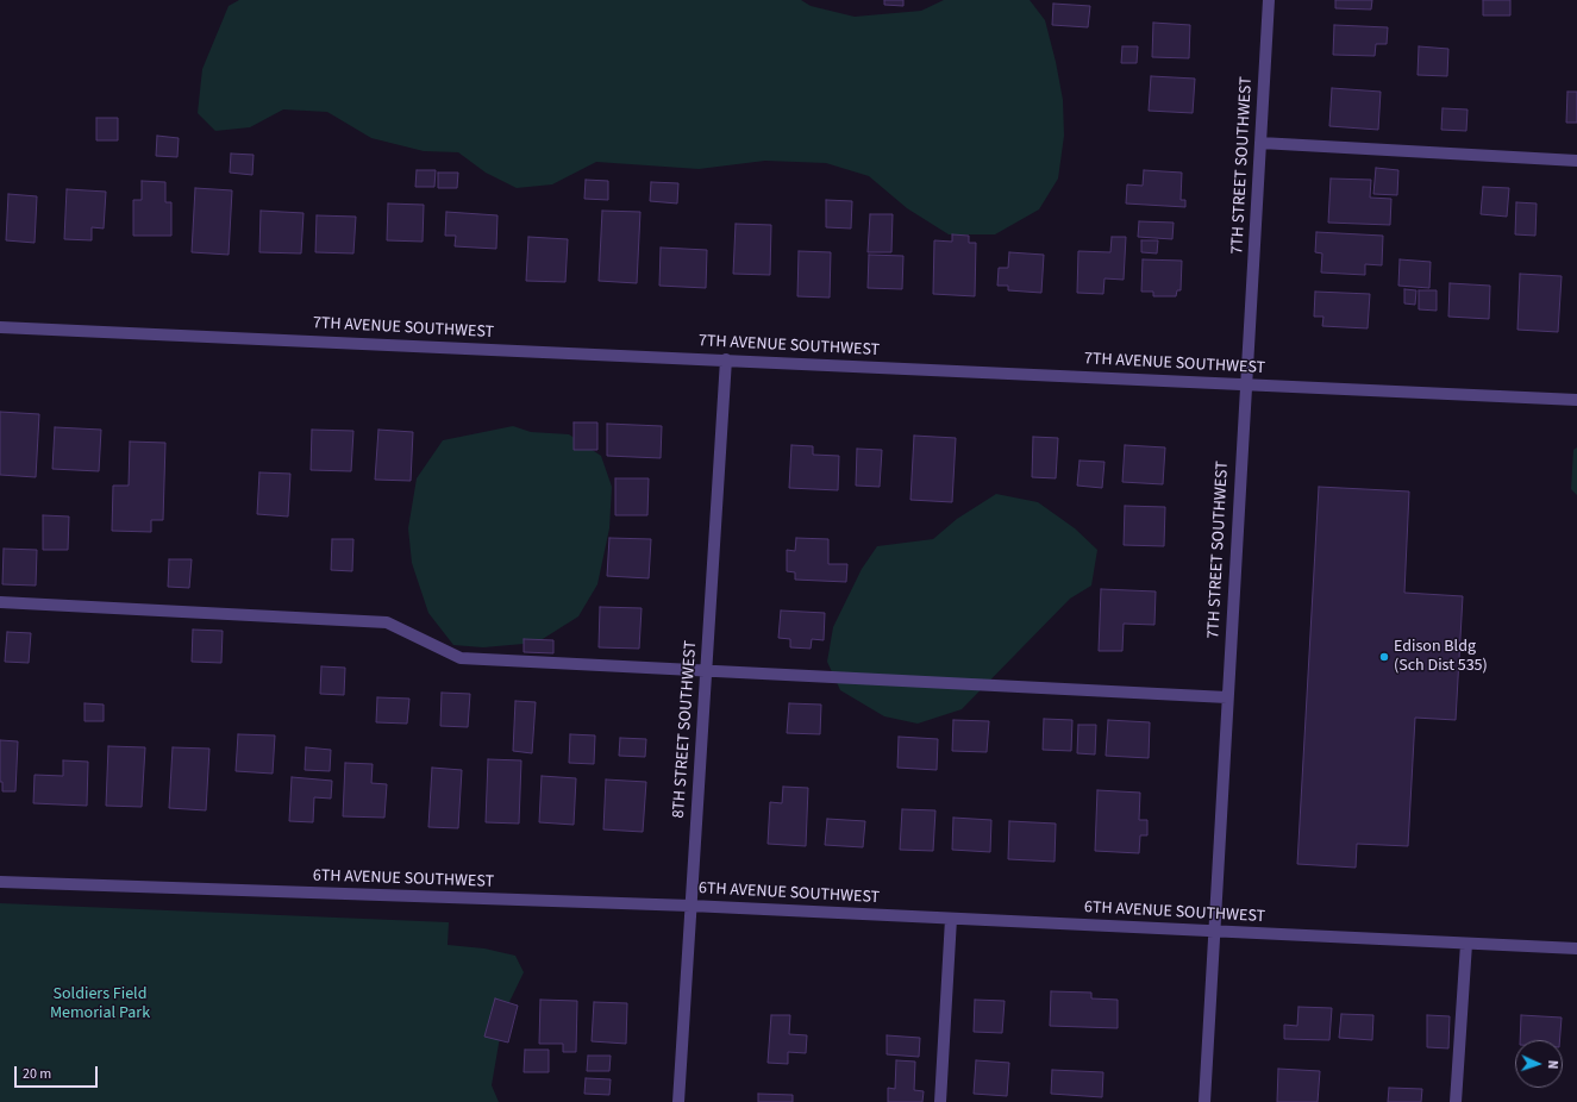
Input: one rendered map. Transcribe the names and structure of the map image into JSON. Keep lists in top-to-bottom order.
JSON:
{
  "streets": {
    "street": [
      "7TH STREET SOUTHWEST",
      "7TH AVENUE SOUTHWEST",
      "8TH STREET SOUTHWEST",
      "6TH AVENUE SOUTHWEST"
    ]
  },
  "crossings": [
    ["7TH STREET SOUTHWEST", "7TH AVENUE SOUTHWEST"],
    ["7TH STREET SOUTHWEST", "6TH AVENUE SOUTHWEST"],
    ["7TH AVENUE SOUTHWEST", "8TH STREET SOUTHWEST"],
    ["8TH STREET SOUTHWEST", "6TH AVENUE SOUTHWEST"]
  ],
  "parks": ["Soldiers Field Memorial Park"],
  "places": ["Edison Bldg (Sch Dist 535)"],
  "scale_bar": "20 m",
  "north": "right"
}
